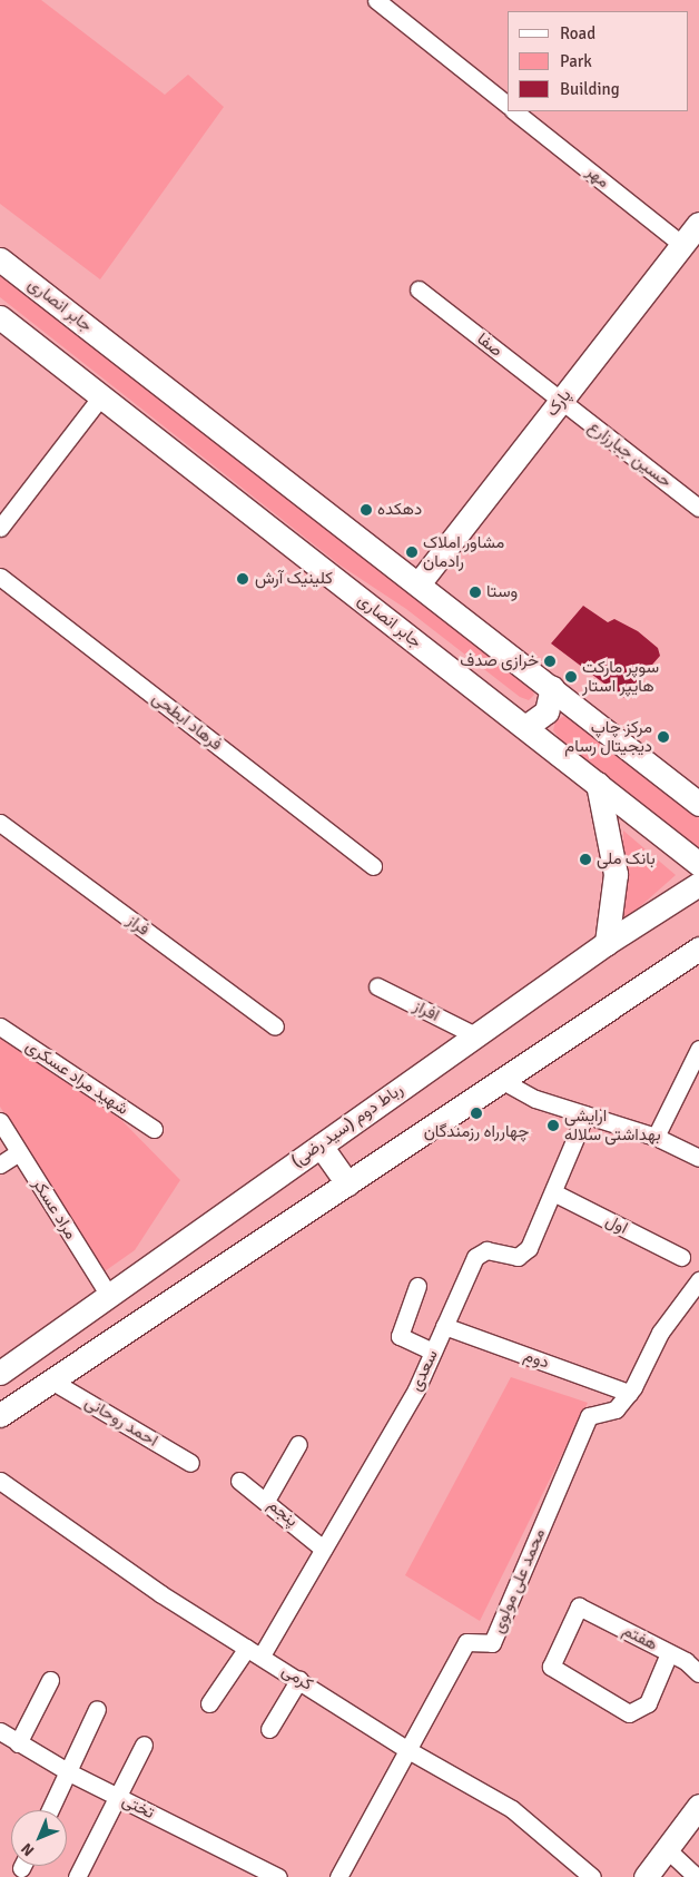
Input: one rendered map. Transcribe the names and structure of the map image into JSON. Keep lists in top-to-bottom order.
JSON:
{
  "streets": {
    "main road": ["جابر انصاری", "پارک", "رباط دوم (سید رضی)"],
    "street": [
      "مهر",
      "صفا",
      "حسین جبارزارع",
      "فرهاد ابطحی",
      "فراز",
      "افراز",
      "شهید مراد عسکری",
      "مراد عسکر",
      "اول",
      "دوم",
      "سعدی",
      "احمد روحانی",
      "پنجم",
      "محمد علی مولوی",
      "هفتم",
      "کرمی",
      "تختی"
    ]
  },
  "crossings": [
    ["مهر", "پارک"],
    ["جابر انصاری", "پارک"],
    ["صفا", "پارک"],
    ["صفا", "حسین جبارزارع"],
    ["پارک", "حسین جبارزارع"],
    ["افراز", "رباط دوم (سید رضی)"],
    ["رباط دوم (سید رضی)", "مراد عسکر"],
    ["اول", "سعدی"],
    ["دوم", "سعدی"],
    ["دوم", "محمد علی مولوی"],
    ["سعدی", "پنجم"],
    ["سعدی", "کرمی"],
    ["محمد علی مولوی", "کرمی"]
  ],
  "places": [
    "دهکده",
    "مشاور املاک رادمان",
    "کلینیک آرش",
    "وستا",
    "خرازی صدف",
    "سوپر مارکت هایپر استار",
    "مرکز چاپ دیجیتال رسام",
    "بانک ملی",
    "چهارراه رزمندگان",
    "ارایشی بهداشتی سلاله"
  ],
  "legend": ["Road", "Park", "Building"],
  "north": "bottom left"
}
